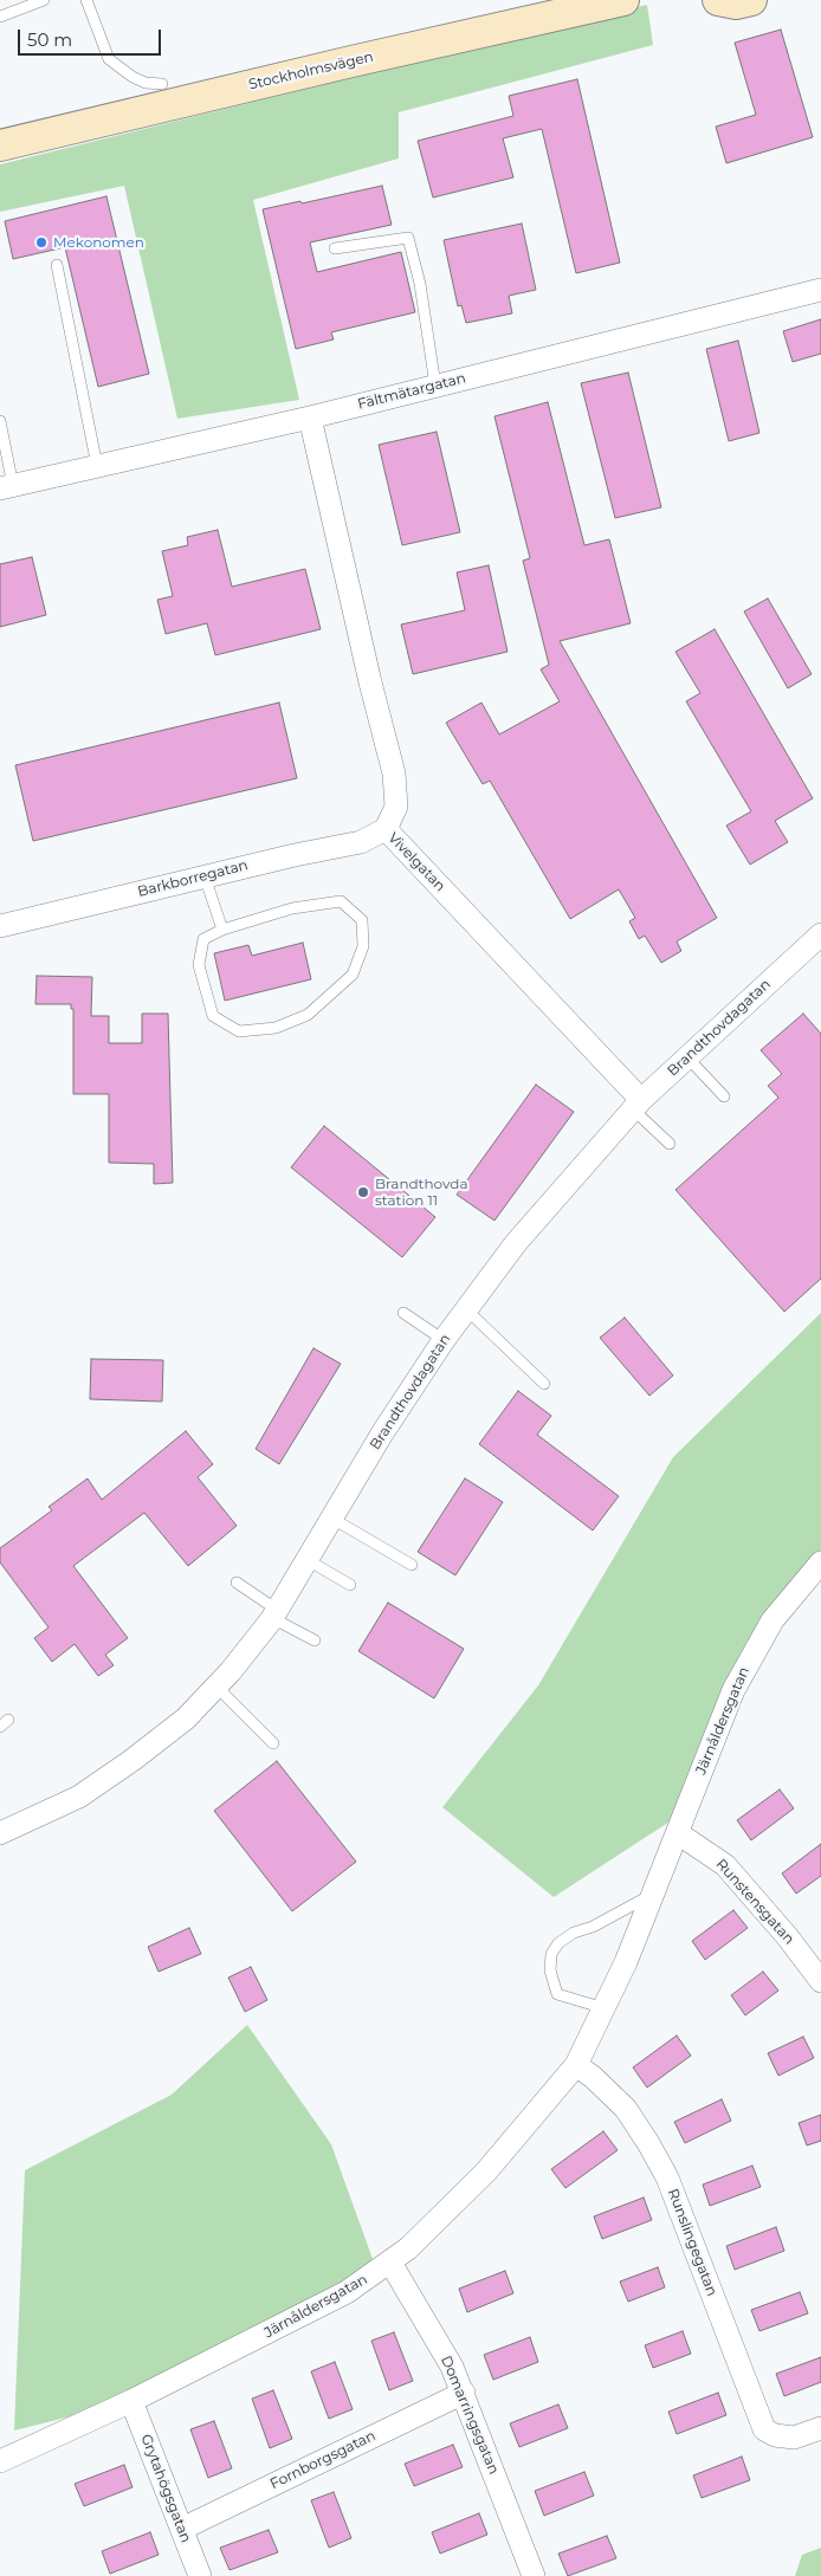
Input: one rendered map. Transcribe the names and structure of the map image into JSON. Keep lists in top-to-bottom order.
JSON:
{
  "streets": {
    "main road": ["Stockholmsvägen"],
    "street": [
      "Fältmätargatan",
      "Vivelgatan",
      "Barkborregatan",
      "Brandthovdagatan",
      "Järnåldersgatan",
      "Runstensgatan",
      "Runslingegatan",
      "Domarringsgatan",
      "Fornborgsgatan",
      "Grytahögsgatan"
    ]
  },
  "crossings": [
    ["Fältmätargatan", "Vivelgatan"],
    ["Vivelgatan", "Barkborregatan"],
    ["Vivelgatan", "Brandthovdagatan"],
    ["Järnåldersgatan", "Runstensgatan"],
    ["Järnåldersgatan", "Runslingegatan"],
    ["Järnåldersgatan", "Domarringsgatan"],
    ["Järnåldersgatan", "Grytahögsgatan"],
    ["Domarringsgatan", "Fornborgsgatan"],
    ["Fornborgsgatan", "Grytahögsgatan"]
  ],
  "places": ["Mekonomen", "Brandthovda station 11"],
  "scale_bar": "50 m"
}
